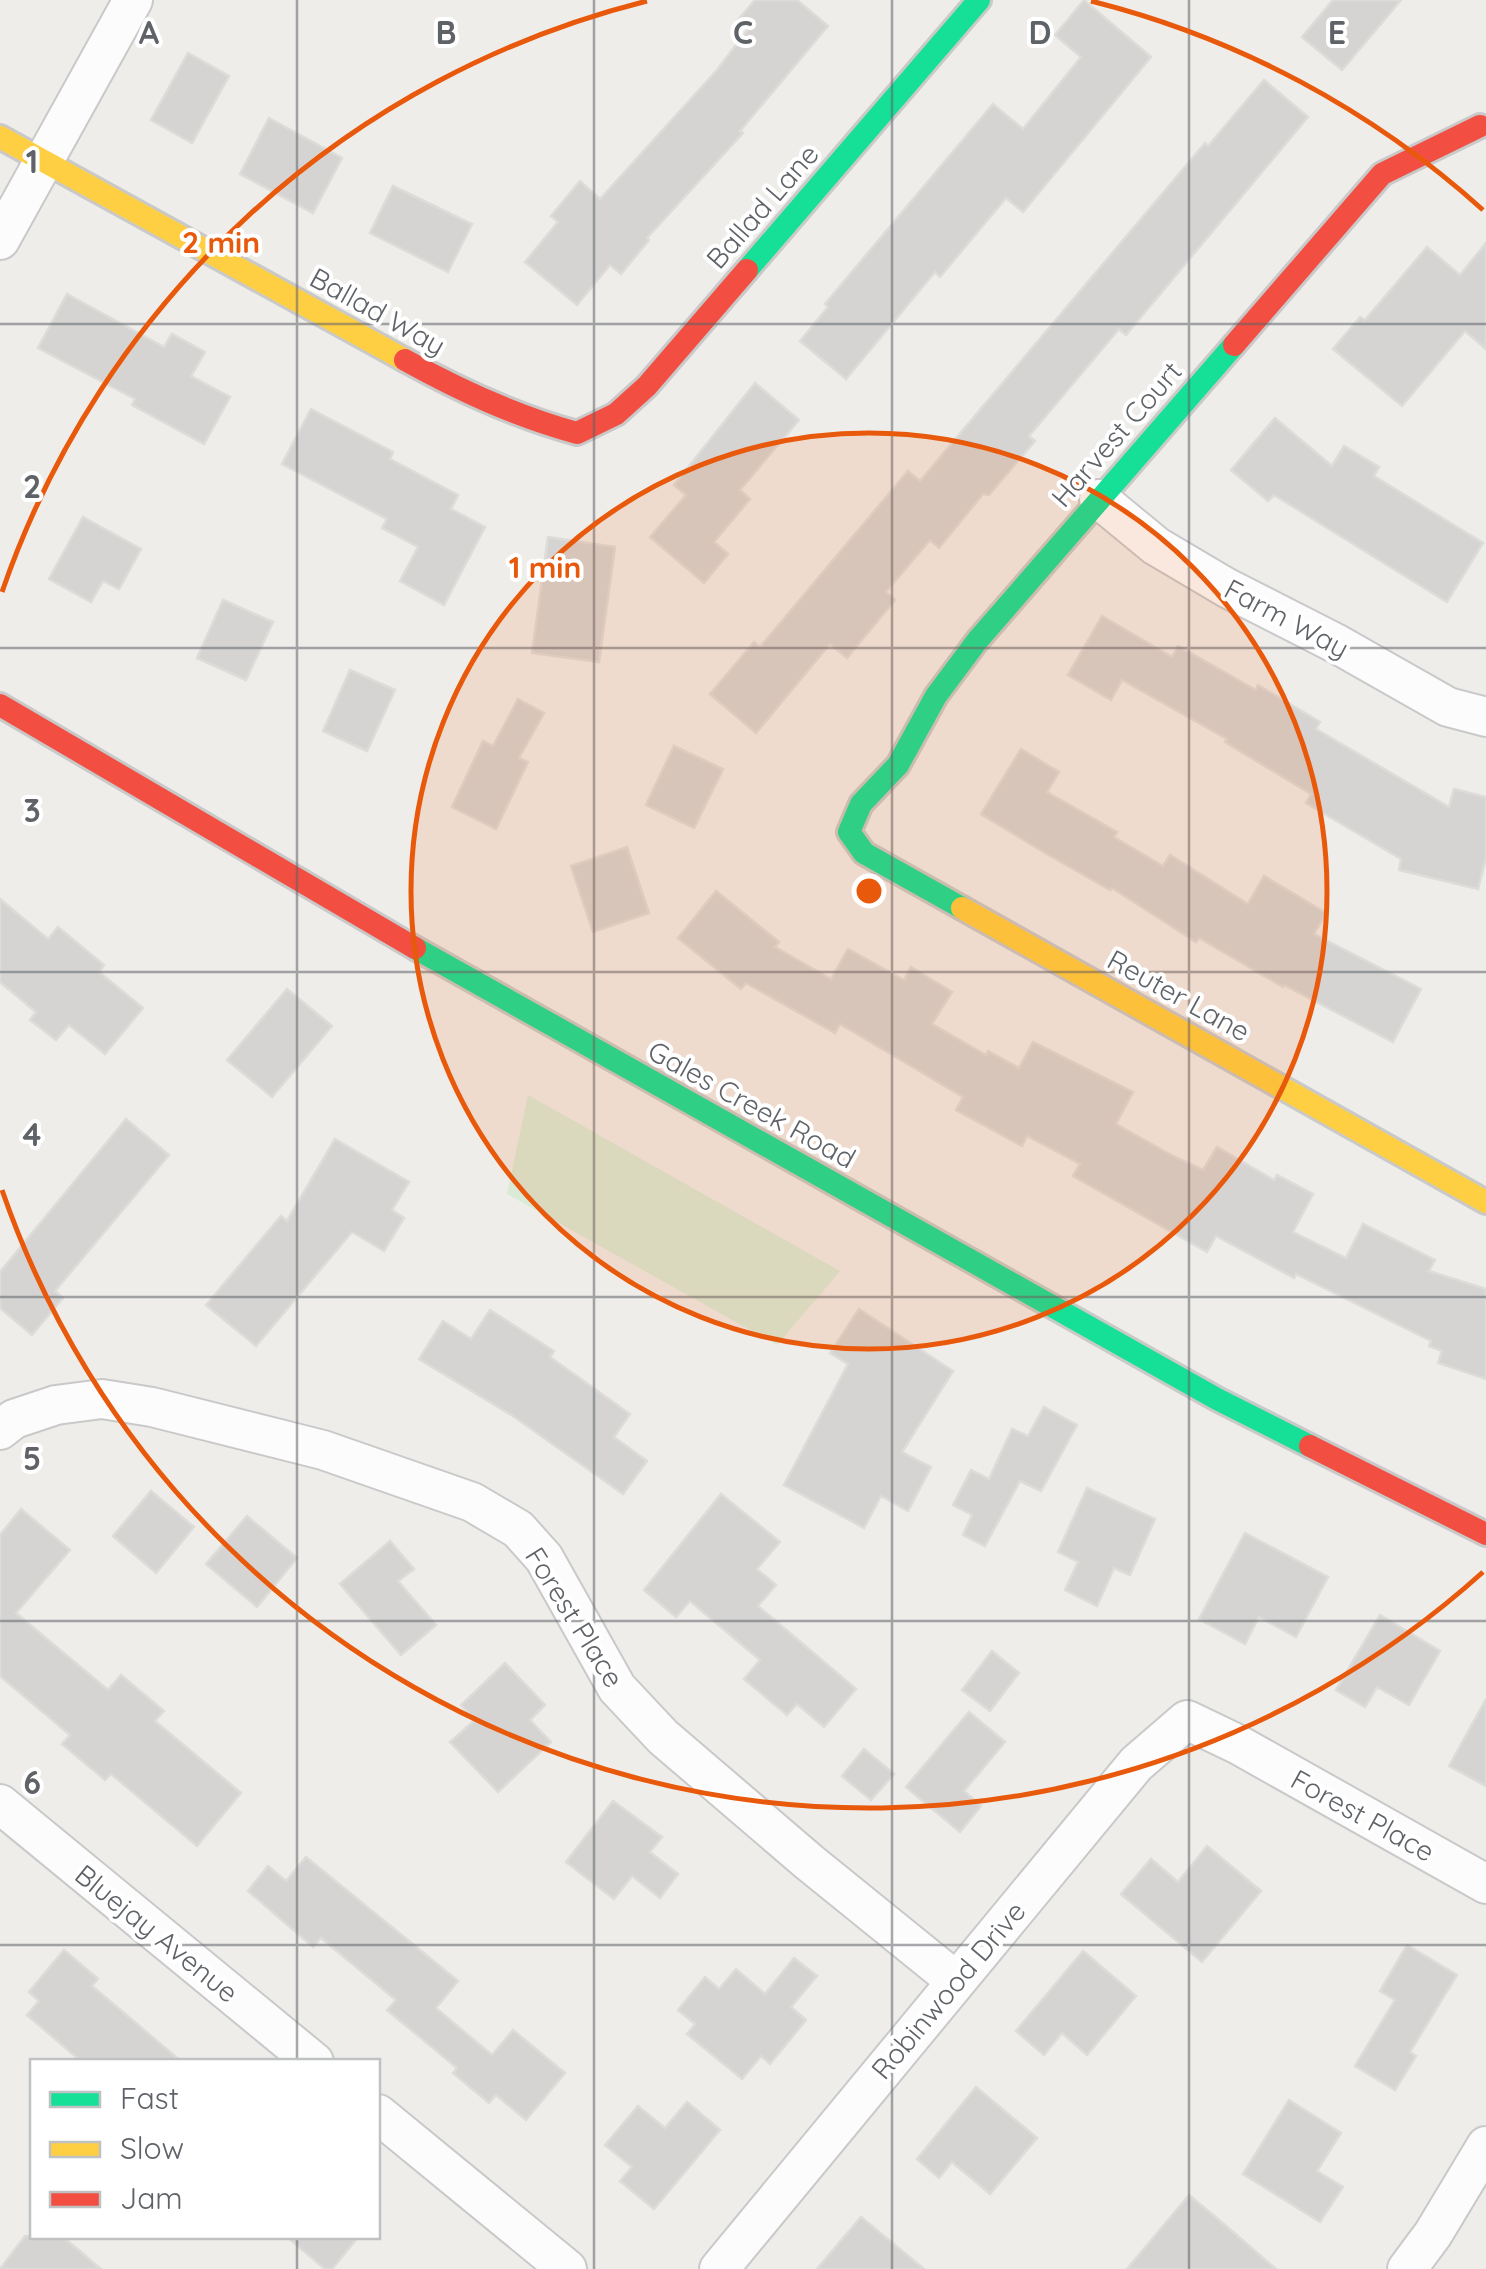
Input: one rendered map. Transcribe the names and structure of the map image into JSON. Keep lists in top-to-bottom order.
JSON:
{
  "streets": {
    "street": [
      "Ballad Lane",
      "Ballad Way",
      "Harvest Court",
      "Farm Way",
      "Reuter Lane",
      "Gales Creek Road",
      "Forest Place",
      "Bluejay Avenue",
      "Robinwood Drive"
    ]
  },
  "crossings": [
    ["Ballad Lane", "Ballad Way"],
    ["Harvest Court", "Farm Way"],
    ["Harvest Court", "Reuter Lane"],
    ["Forest Place", "Robinwood Drive"]
  ],
  "legend": ["Fast", "Slow", "Jam"],
  "grid": {
    "columns": [
      "A",
      "B",
      "C",
      "D",
      "E"
    ],
    "rows": [
      "1",
      "2",
      "3",
      "4",
      "5",
      "6"
    ]
  },
  "rings": ["2 min", "1 min"]
}
